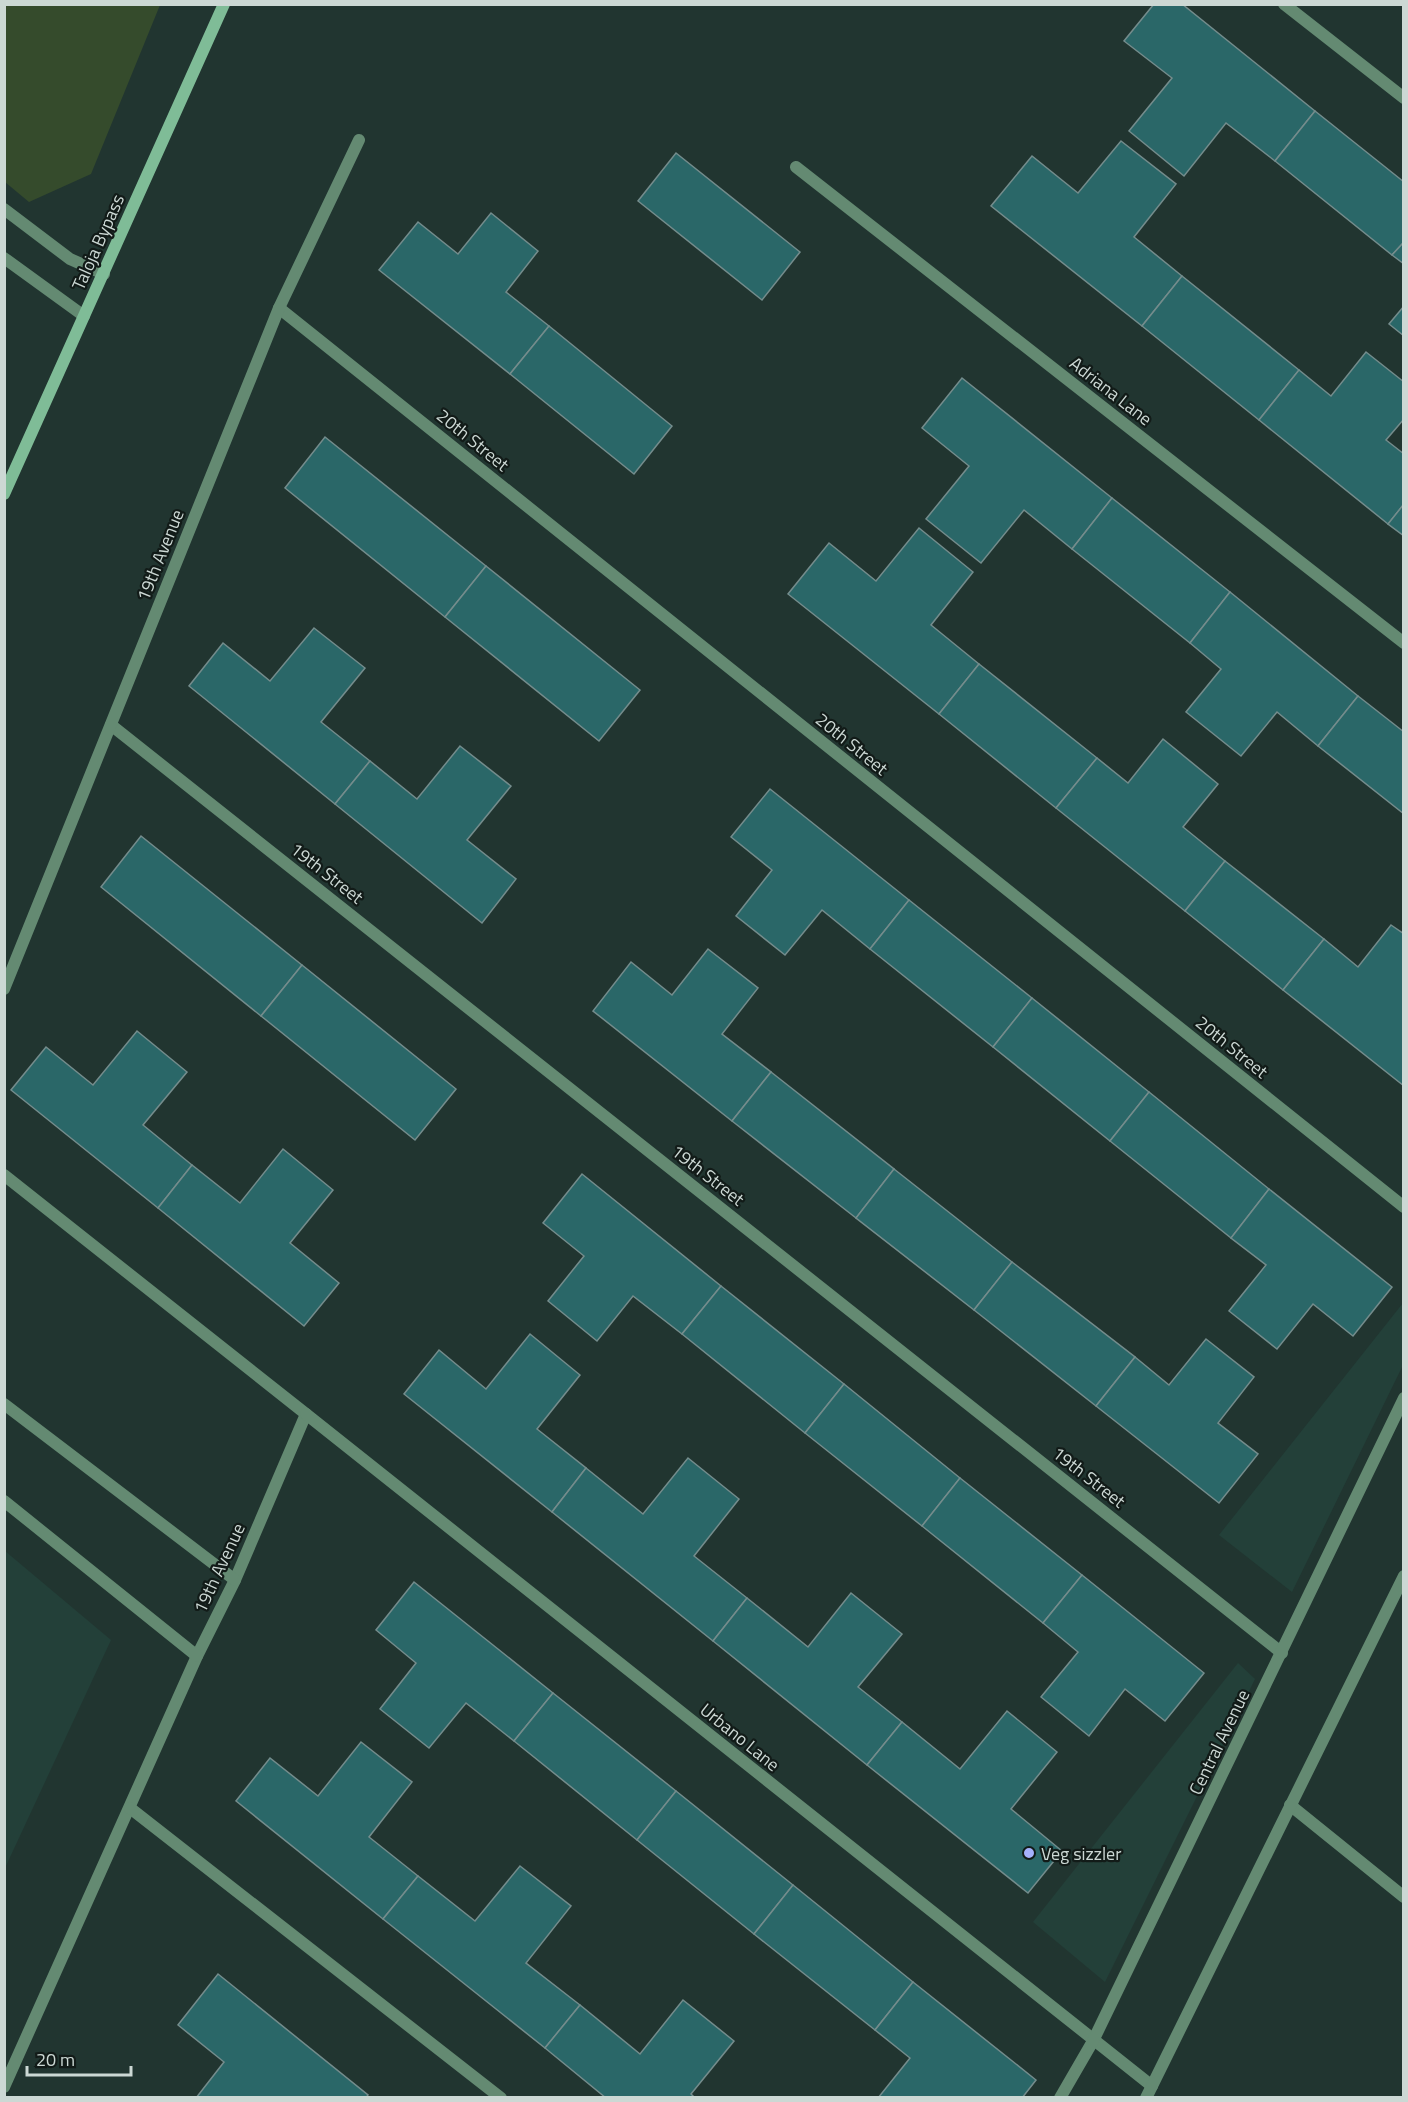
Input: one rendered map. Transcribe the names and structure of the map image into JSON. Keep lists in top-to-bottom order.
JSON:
{
  "streets": {
    "main road": ["Taloja Bypass"],
    "street": [
      "Adriana Lane",
      "20th Street",
      "19th Avenue",
      "19th Street",
      "Urbano Lane",
      "Central Avenue"
    ]
  },
  "crossings": [
    ["20th Street", "19th Avenue"],
    ["19th Avenue", "19th Street"],
    ["19th Avenue", "Urbano Lane"],
    ["19th Street", "Central Avenue"],
    ["Urbano Lane", "Central Avenue"]
  ],
  "places": ["Veg sizzler"],
  "scale_bar": "20 m"
}
